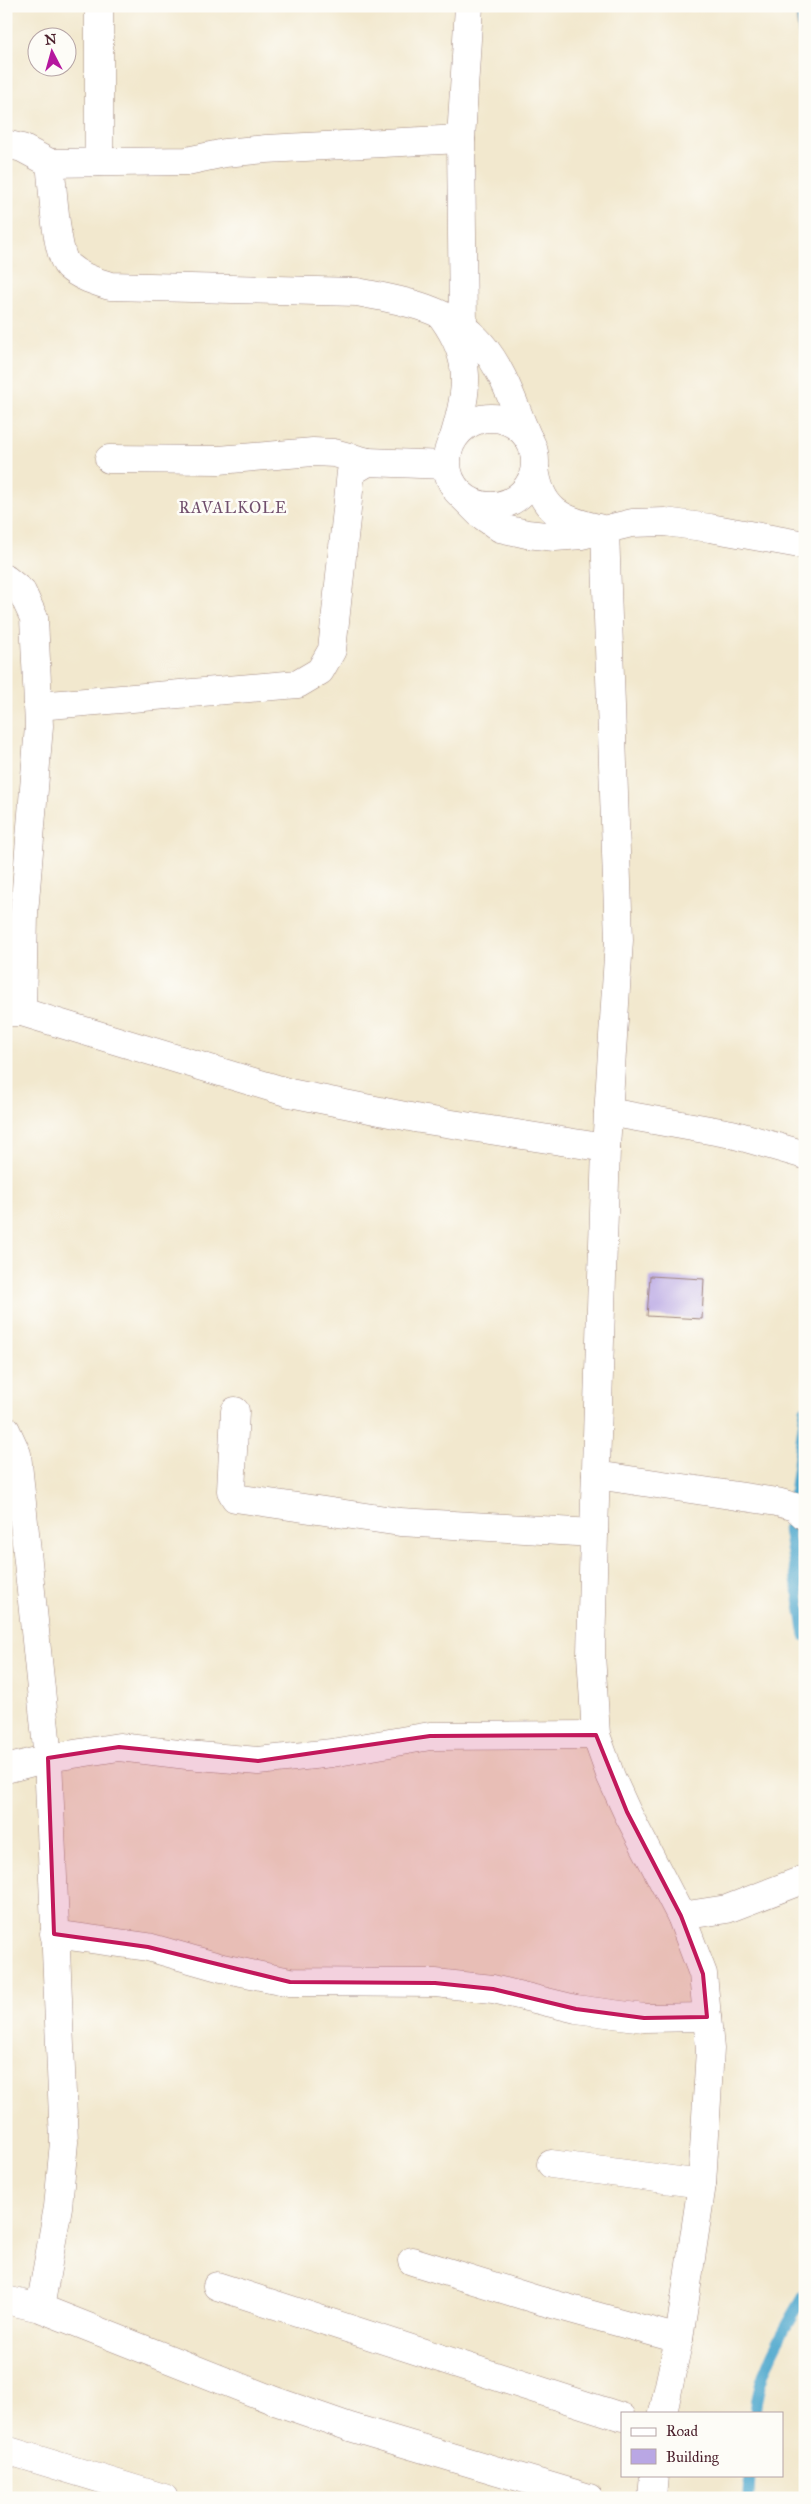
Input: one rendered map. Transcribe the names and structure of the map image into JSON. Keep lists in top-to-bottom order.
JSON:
{
  "districts": ["RAVALKOLE"],
  "legend": ["Road", "Building"],
  "north": "top"
}
